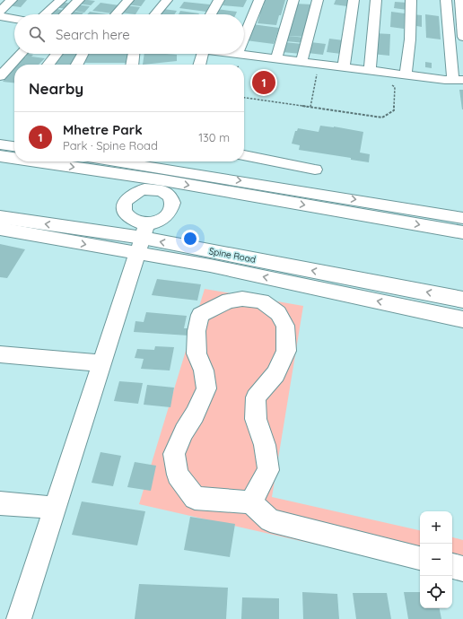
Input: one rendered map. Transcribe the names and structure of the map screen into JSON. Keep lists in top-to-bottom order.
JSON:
{
  "streets": {
    "main road": ["Spine Road"]
  },
  "page": {
    "search": "Search here",
    "heading": "Nearby",
    "pins": "1",
    "list": [
      {
        "mark": "1",
        "name": "Mhetre Park",
        "note": "Park · Spine Road",
        "value": "130 m"
      }
    ],
    "map_buttons": ["+", "−"]
  }
}
